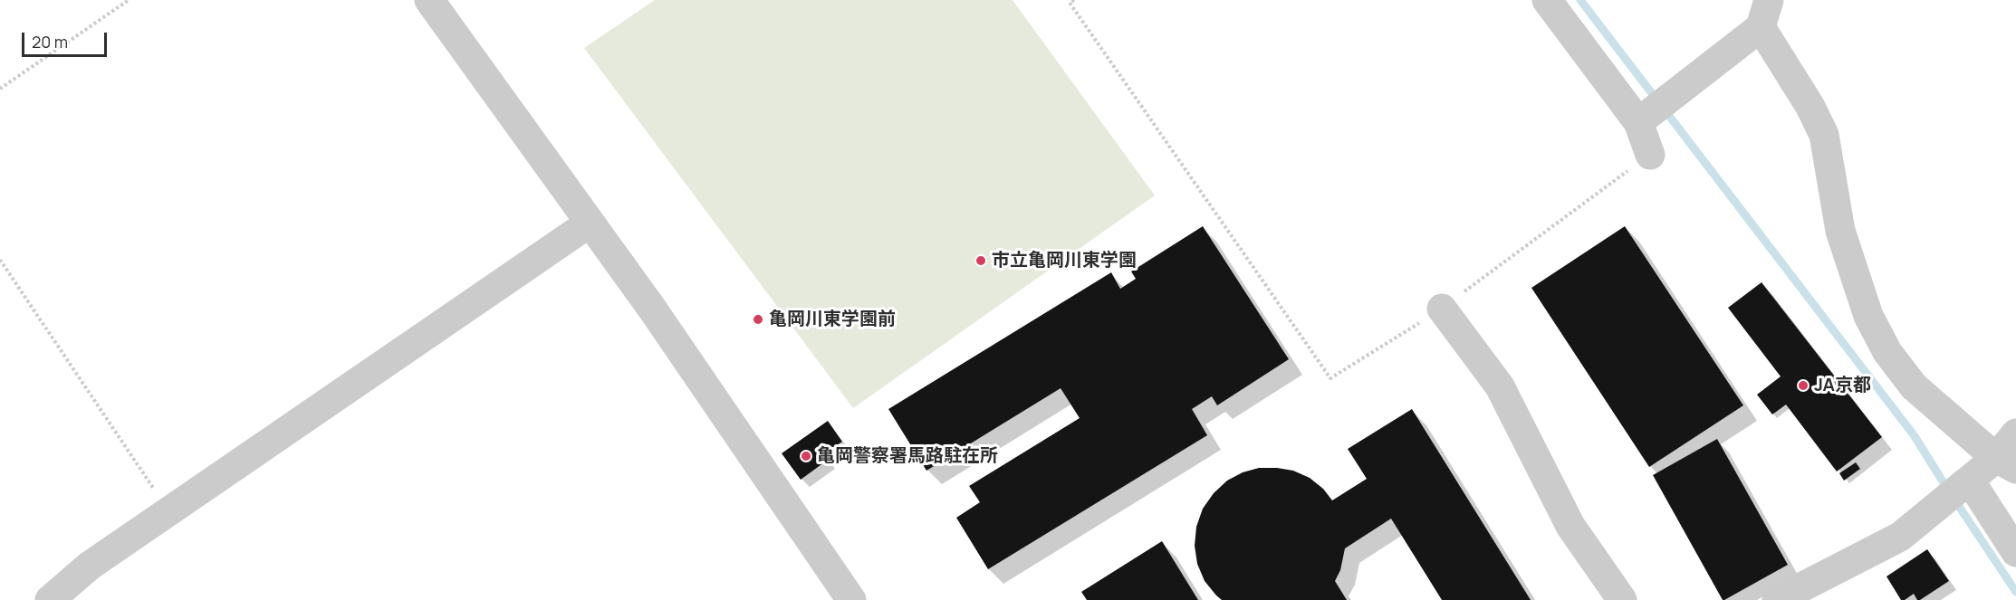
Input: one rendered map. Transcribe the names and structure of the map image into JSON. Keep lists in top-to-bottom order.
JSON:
{
  "places": [
    "市立亀岡川東学園",
    "亀岡川東学園前",
    "JA京都",
    "亀岡警察署馬路駐在所"
  ],
  "scale_bar": "20 m"
}
